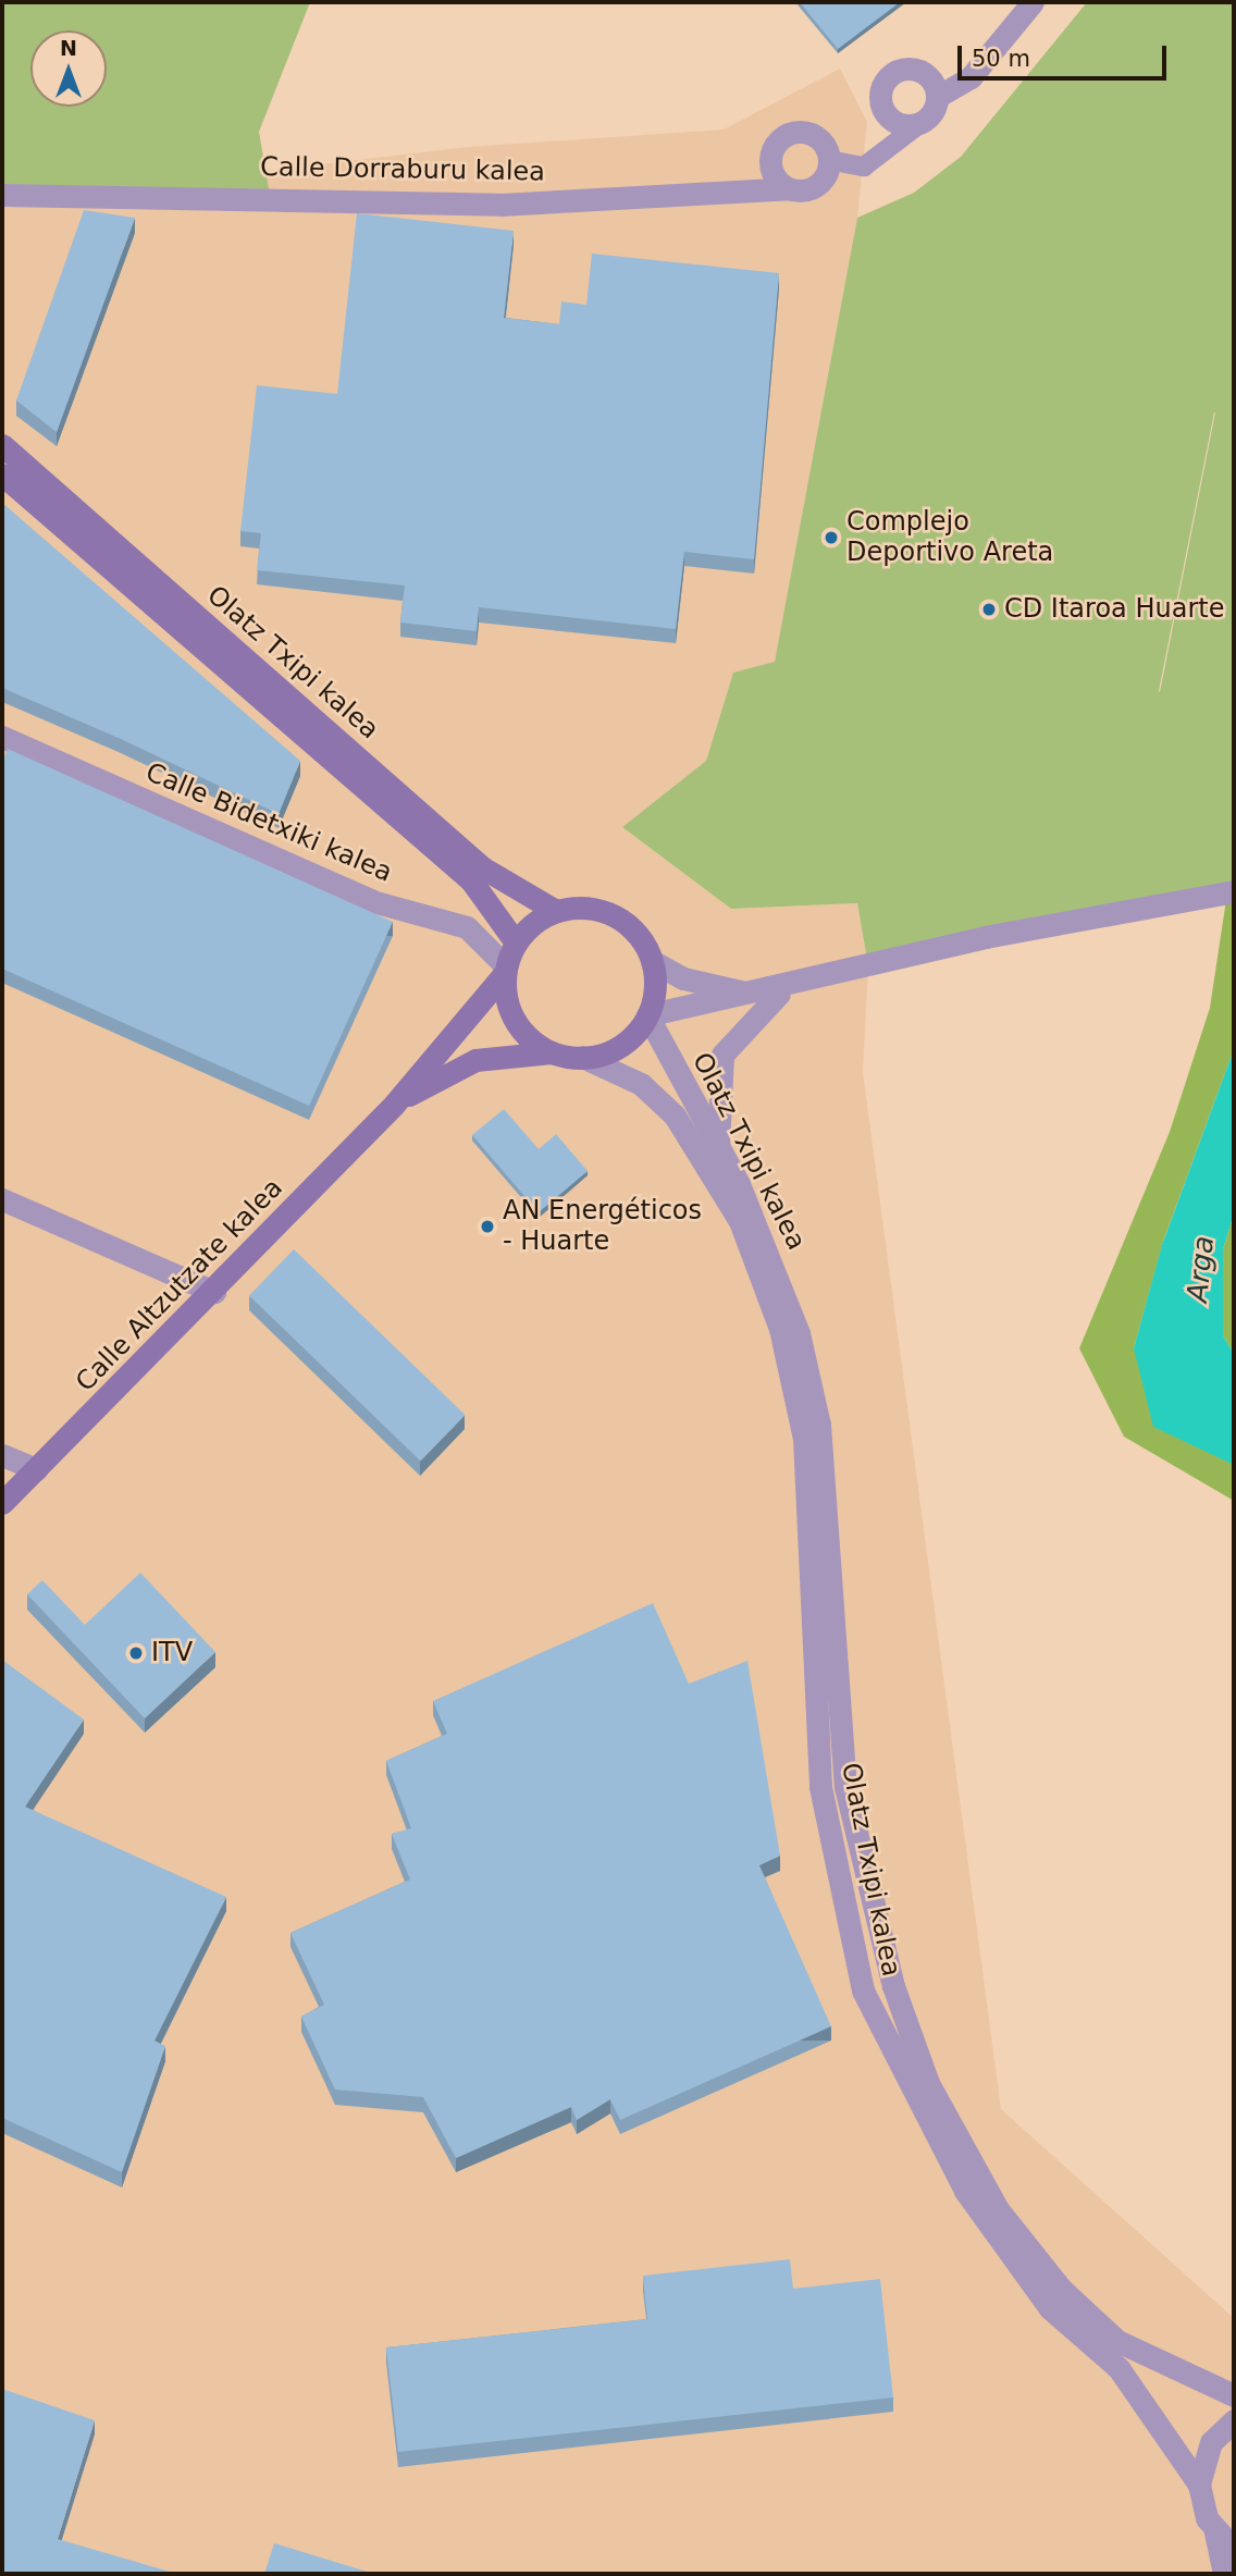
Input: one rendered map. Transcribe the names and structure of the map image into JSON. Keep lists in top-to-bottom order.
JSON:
{
  "streets": {
    "main road": ["Olatz Txipi kalea", "Calle Altzutzate kalea"],
    "street": ["Calle Dorraburu kalea", "Calle Bidetxiki kalea"]
  },
  "crossings": [
    ["Olatz Txipi kalea", "Calle Bidetxiki kalea"],
    ["Olatz Txipi kalea", "Calle Altzutzate kalea"],
    ["Calle Bidetxiki kalea", "Calle Altzutzate kalea"]
  ],
  "water": ["Arga"],
  "places": [
    "Complejo Deportivo Areta",
    "CD Itaroa Huarte",
    "AN Energéticos - Huarte",
    "ITV"
  ],
  "scale_bar": "50 m",
  "north": "top"
}
